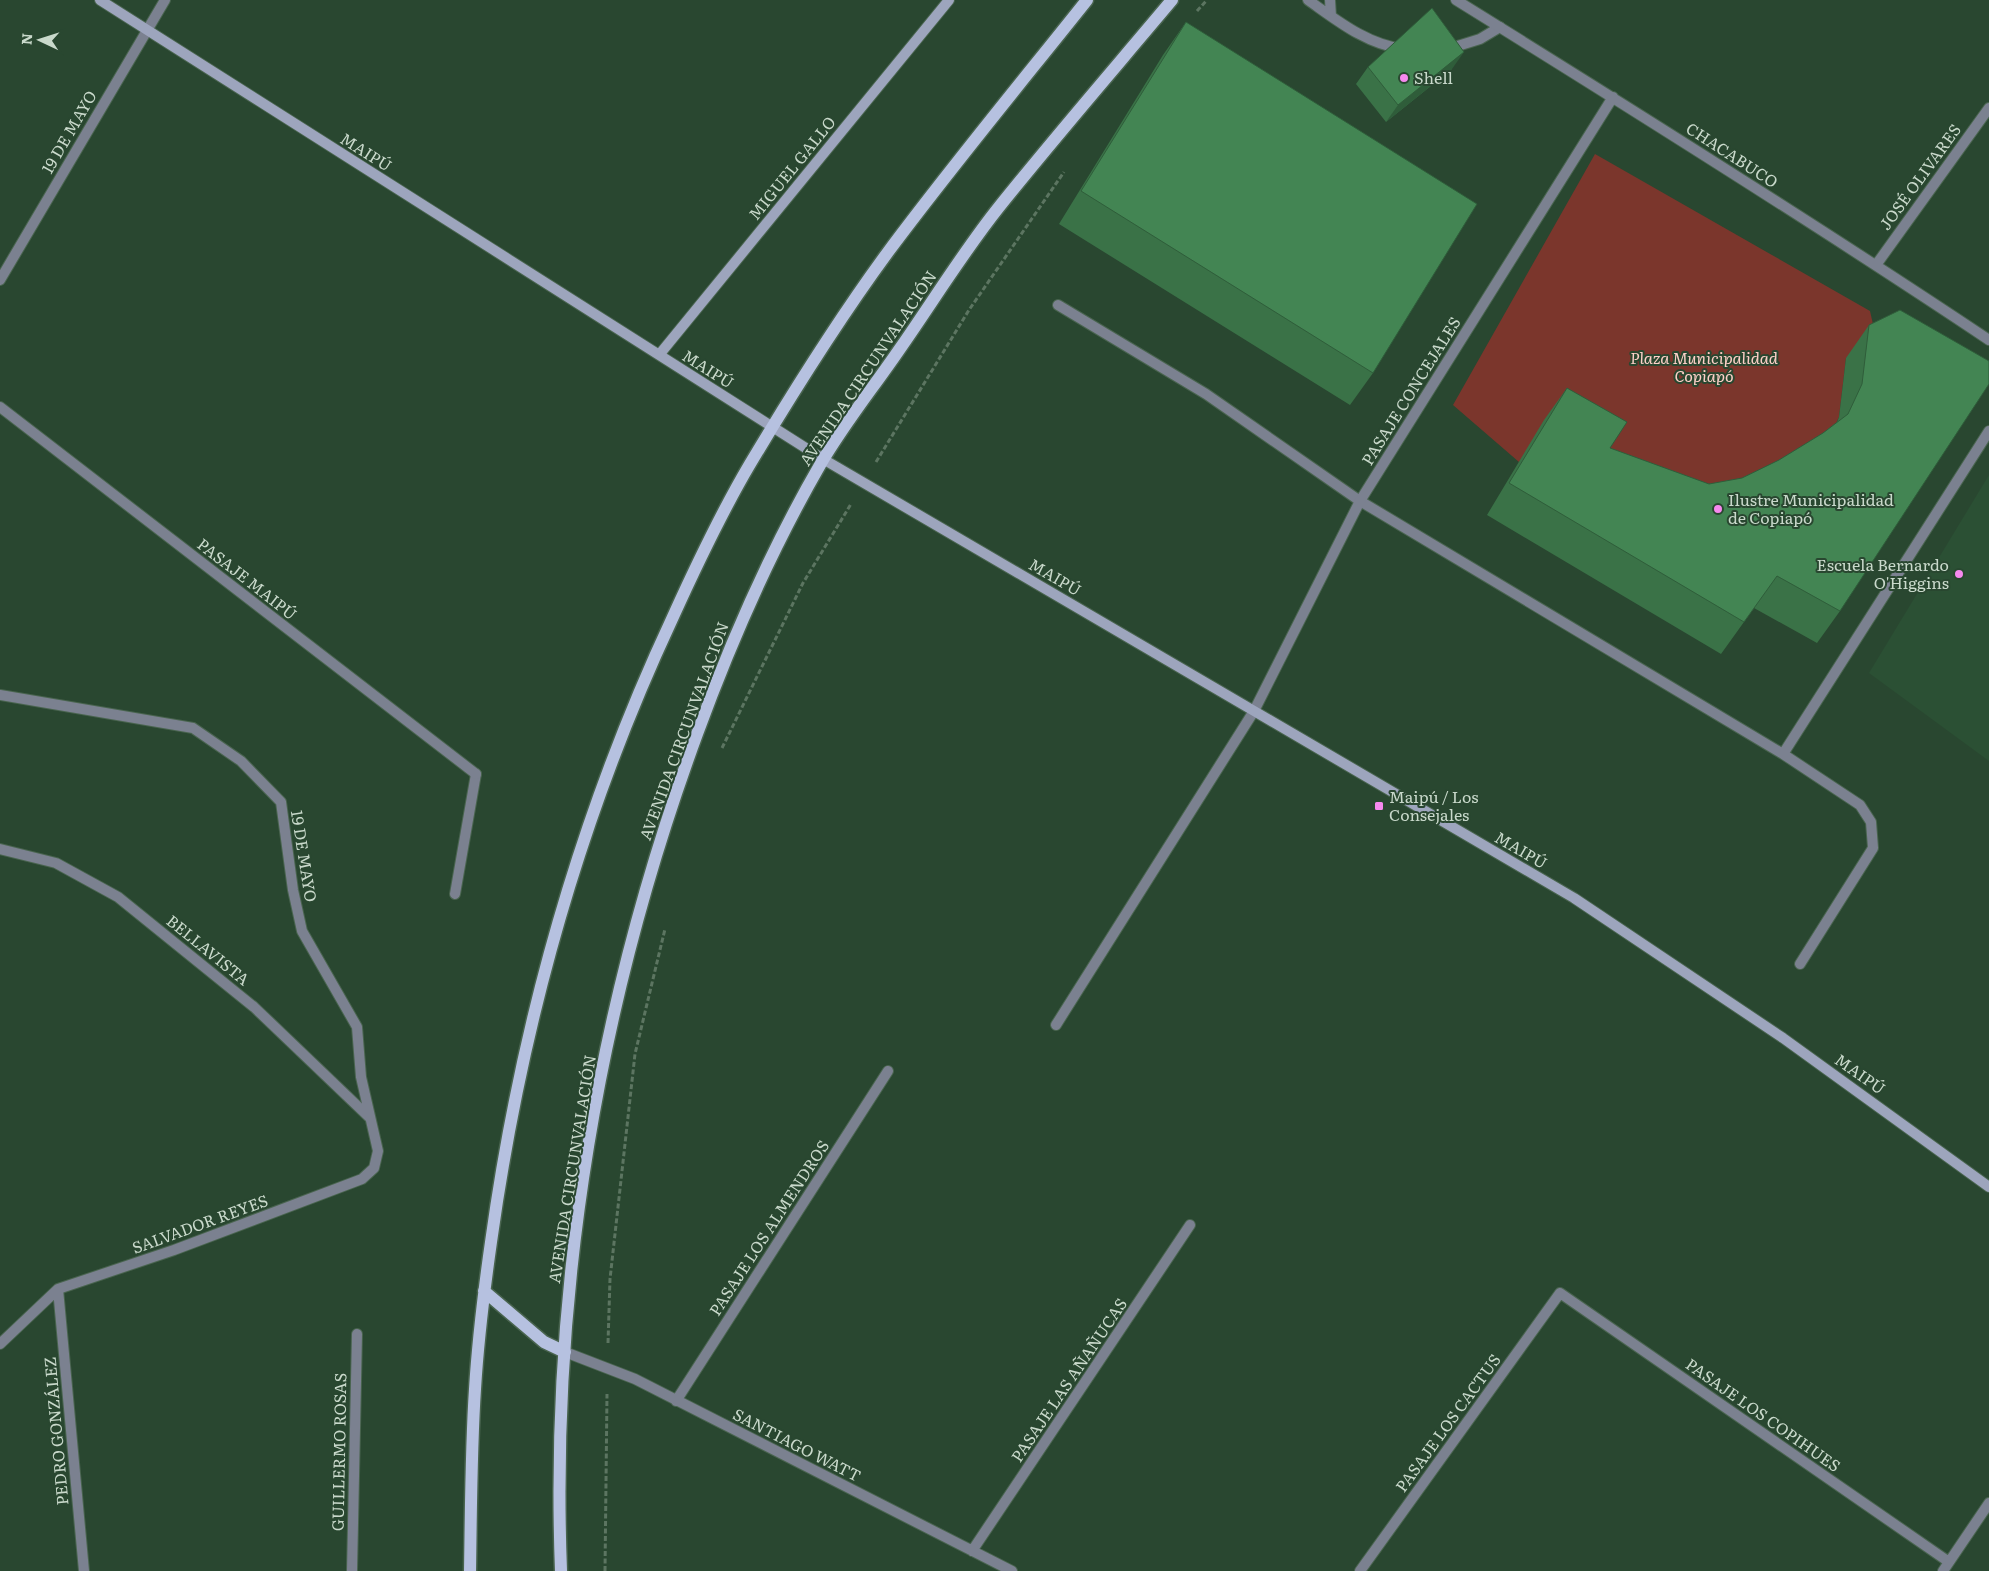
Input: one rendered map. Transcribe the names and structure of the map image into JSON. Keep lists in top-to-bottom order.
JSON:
{
  "streets": {
    "main road": ["MAIPÚ", "MIGUEL GALLO", "AVENIDA CIRCUNVALACIÓN"],
    "street": [
      "19 DE MAYO",
      "CHACABUCO",
      "JOSÉ OLIVARES",
      "PASAJE CONCEJALES",
      "PASAJE MAIPÚ",
      "BELLAVISTA",
      "SALVADOR REYES",
      "PASAJE LOS ALMENDROS",
      "PASAJE LAS AÑAÑUCAS",
      "PASAJE LOS COPIHUES",
      "PASAJE LOS CACTUS",
      "PEDRO GONZÁLEZ",
      "SANTIAGO WATT",
      "GUILLERMO ROSAS"
    ]
  },
  "crossings": [
    ["19 DE MAYO", "MAIPÚ"],
    ["19 DE MAYO", "BELLAVISTA"],
    ["19 DE MAYO", "SALVADOR REYES"],
    ["MAIPÚ", "MIGUEL GALLO"],
    ["MAIPÚ", "AVENIDA CIRCUNVALACIÓN"],
    ["MAIPÚ", "PASAJE CONCEJALES"],
    ["CHACABUCO", "JOSÉ OLIVARES"],
    ["CHACABUCO", "PASAJE CONCEJALES"],
    ["AVENIDA CIRCUNVALACIÓN", "SANTIAGO WATT"],
    ["BELLAVISTA", "SALVADOR REYES"],
    ["SALVADOR REYES", "PEDRO GONZÁLEZ"],
    ["PASAJE LOS ALMENDROS", "SANTIAGO WATT"],
    ["PASAJE LAS AÑAÑUCAS", "SANTIAGO WATT"],
    ["PASAJE LOS COPIHUES", "PASAJE LOS CACTUS"]
  ],
  "parks": ["Plaza Municipalidad Copiapó"],
  "places": {
    "other": ["Shell", "Ilustre Municipalidad de Copiapó", "Escuela Bernardo O'Higgins"],
    "transit": ["Maipú / Los Consejales"]
  },
  "north": "left"
}
